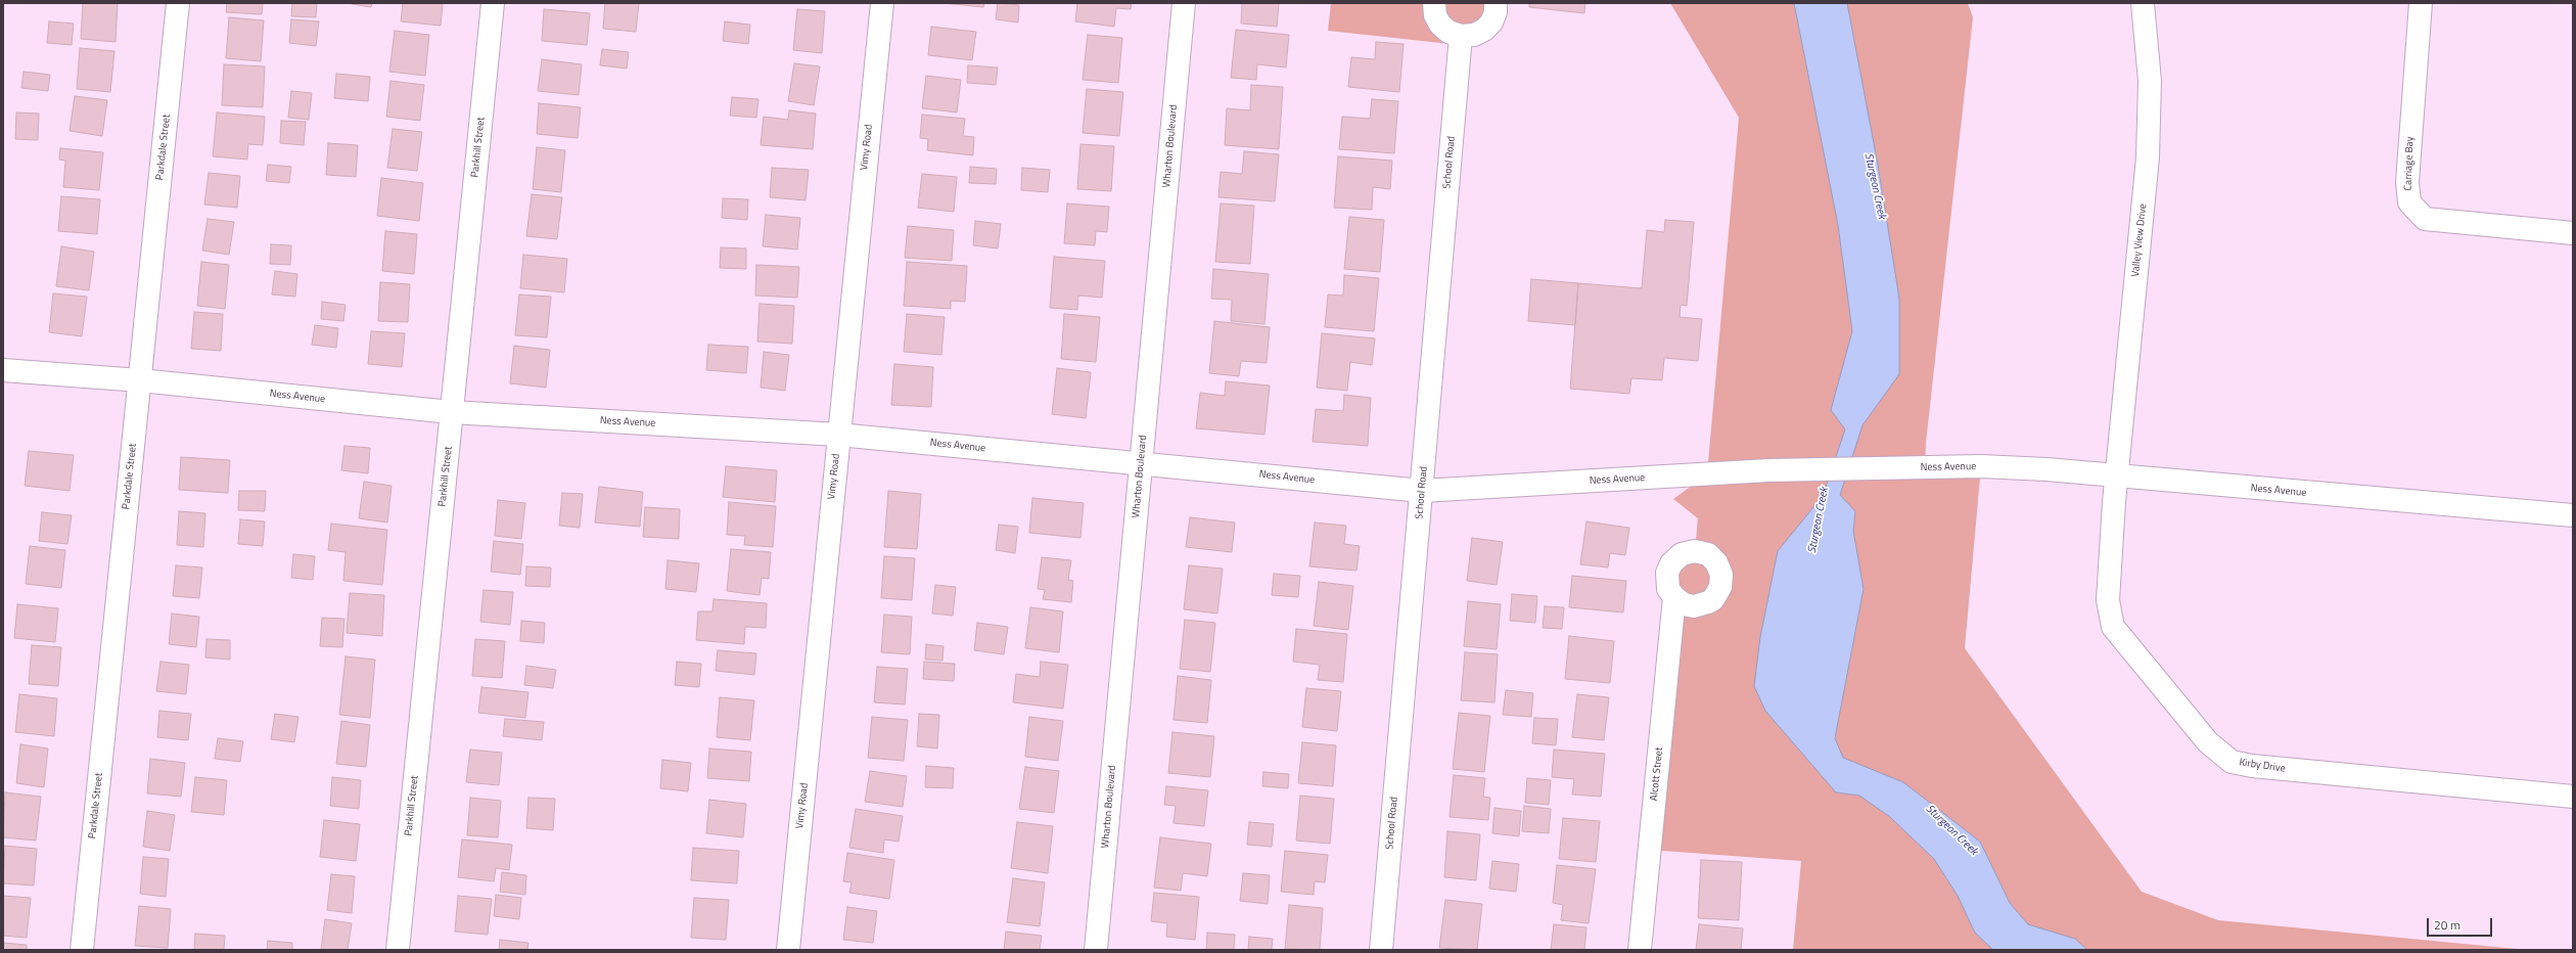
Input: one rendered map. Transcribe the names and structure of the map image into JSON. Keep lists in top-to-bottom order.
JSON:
{
  "streets": {
    "street": [
      "Wharton Boulevard",
      "Parkdale Street",
      "Parkhill Street",
      "Vimy Road",
      "School Road",
      "Carriage Bay",
      "Valley View Drive",
      "Ness Avenue",
      "Kirby Drive",
      "Alcott Street"
    ]
  },
  "crossings": [
    ["Wharton Boulevard", "Ness Avenue"],
    ["Parkdale Street", "Ness Avenue"],
    ["Parkhill Street", "Ness Avenue"],
    ["Vimy Road", "Ness Avenue"],
    ["School Road", "Ness Avenue"],
    ["Valley View Drive", "Ness Avenue"],
    ["Valley View Drive", "Kirby Drive"],
    ["Ness Avenue", "Kirby Drive"]
  ],
  "water": ["Sturgeon Creek"],
  "scale_bar": "20 m"
}
